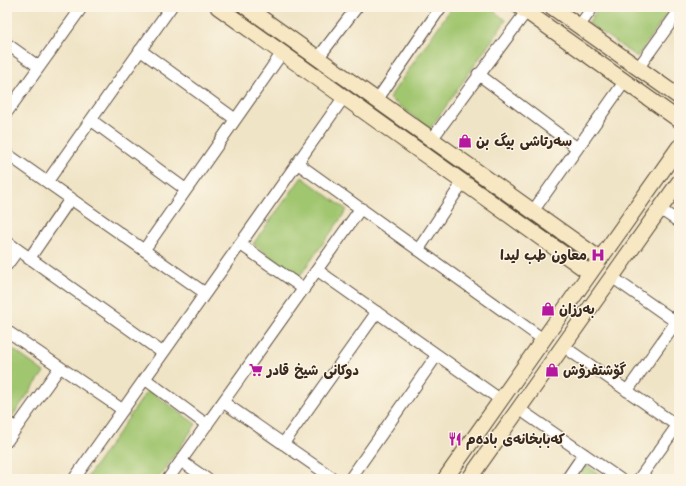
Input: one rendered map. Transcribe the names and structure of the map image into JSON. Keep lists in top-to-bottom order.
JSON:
{
  "places": {
    "shop": ["سەرتاشی بیگ بن", "بەرزان", "گۆشتفرۆش"],
    "hospital": ["معاون طب لیدا"],
    "supermarket": ["دوکانی شیخ قادر"],
    "restaurant": ["کەبابخانەی بادەم"]
  }
}
